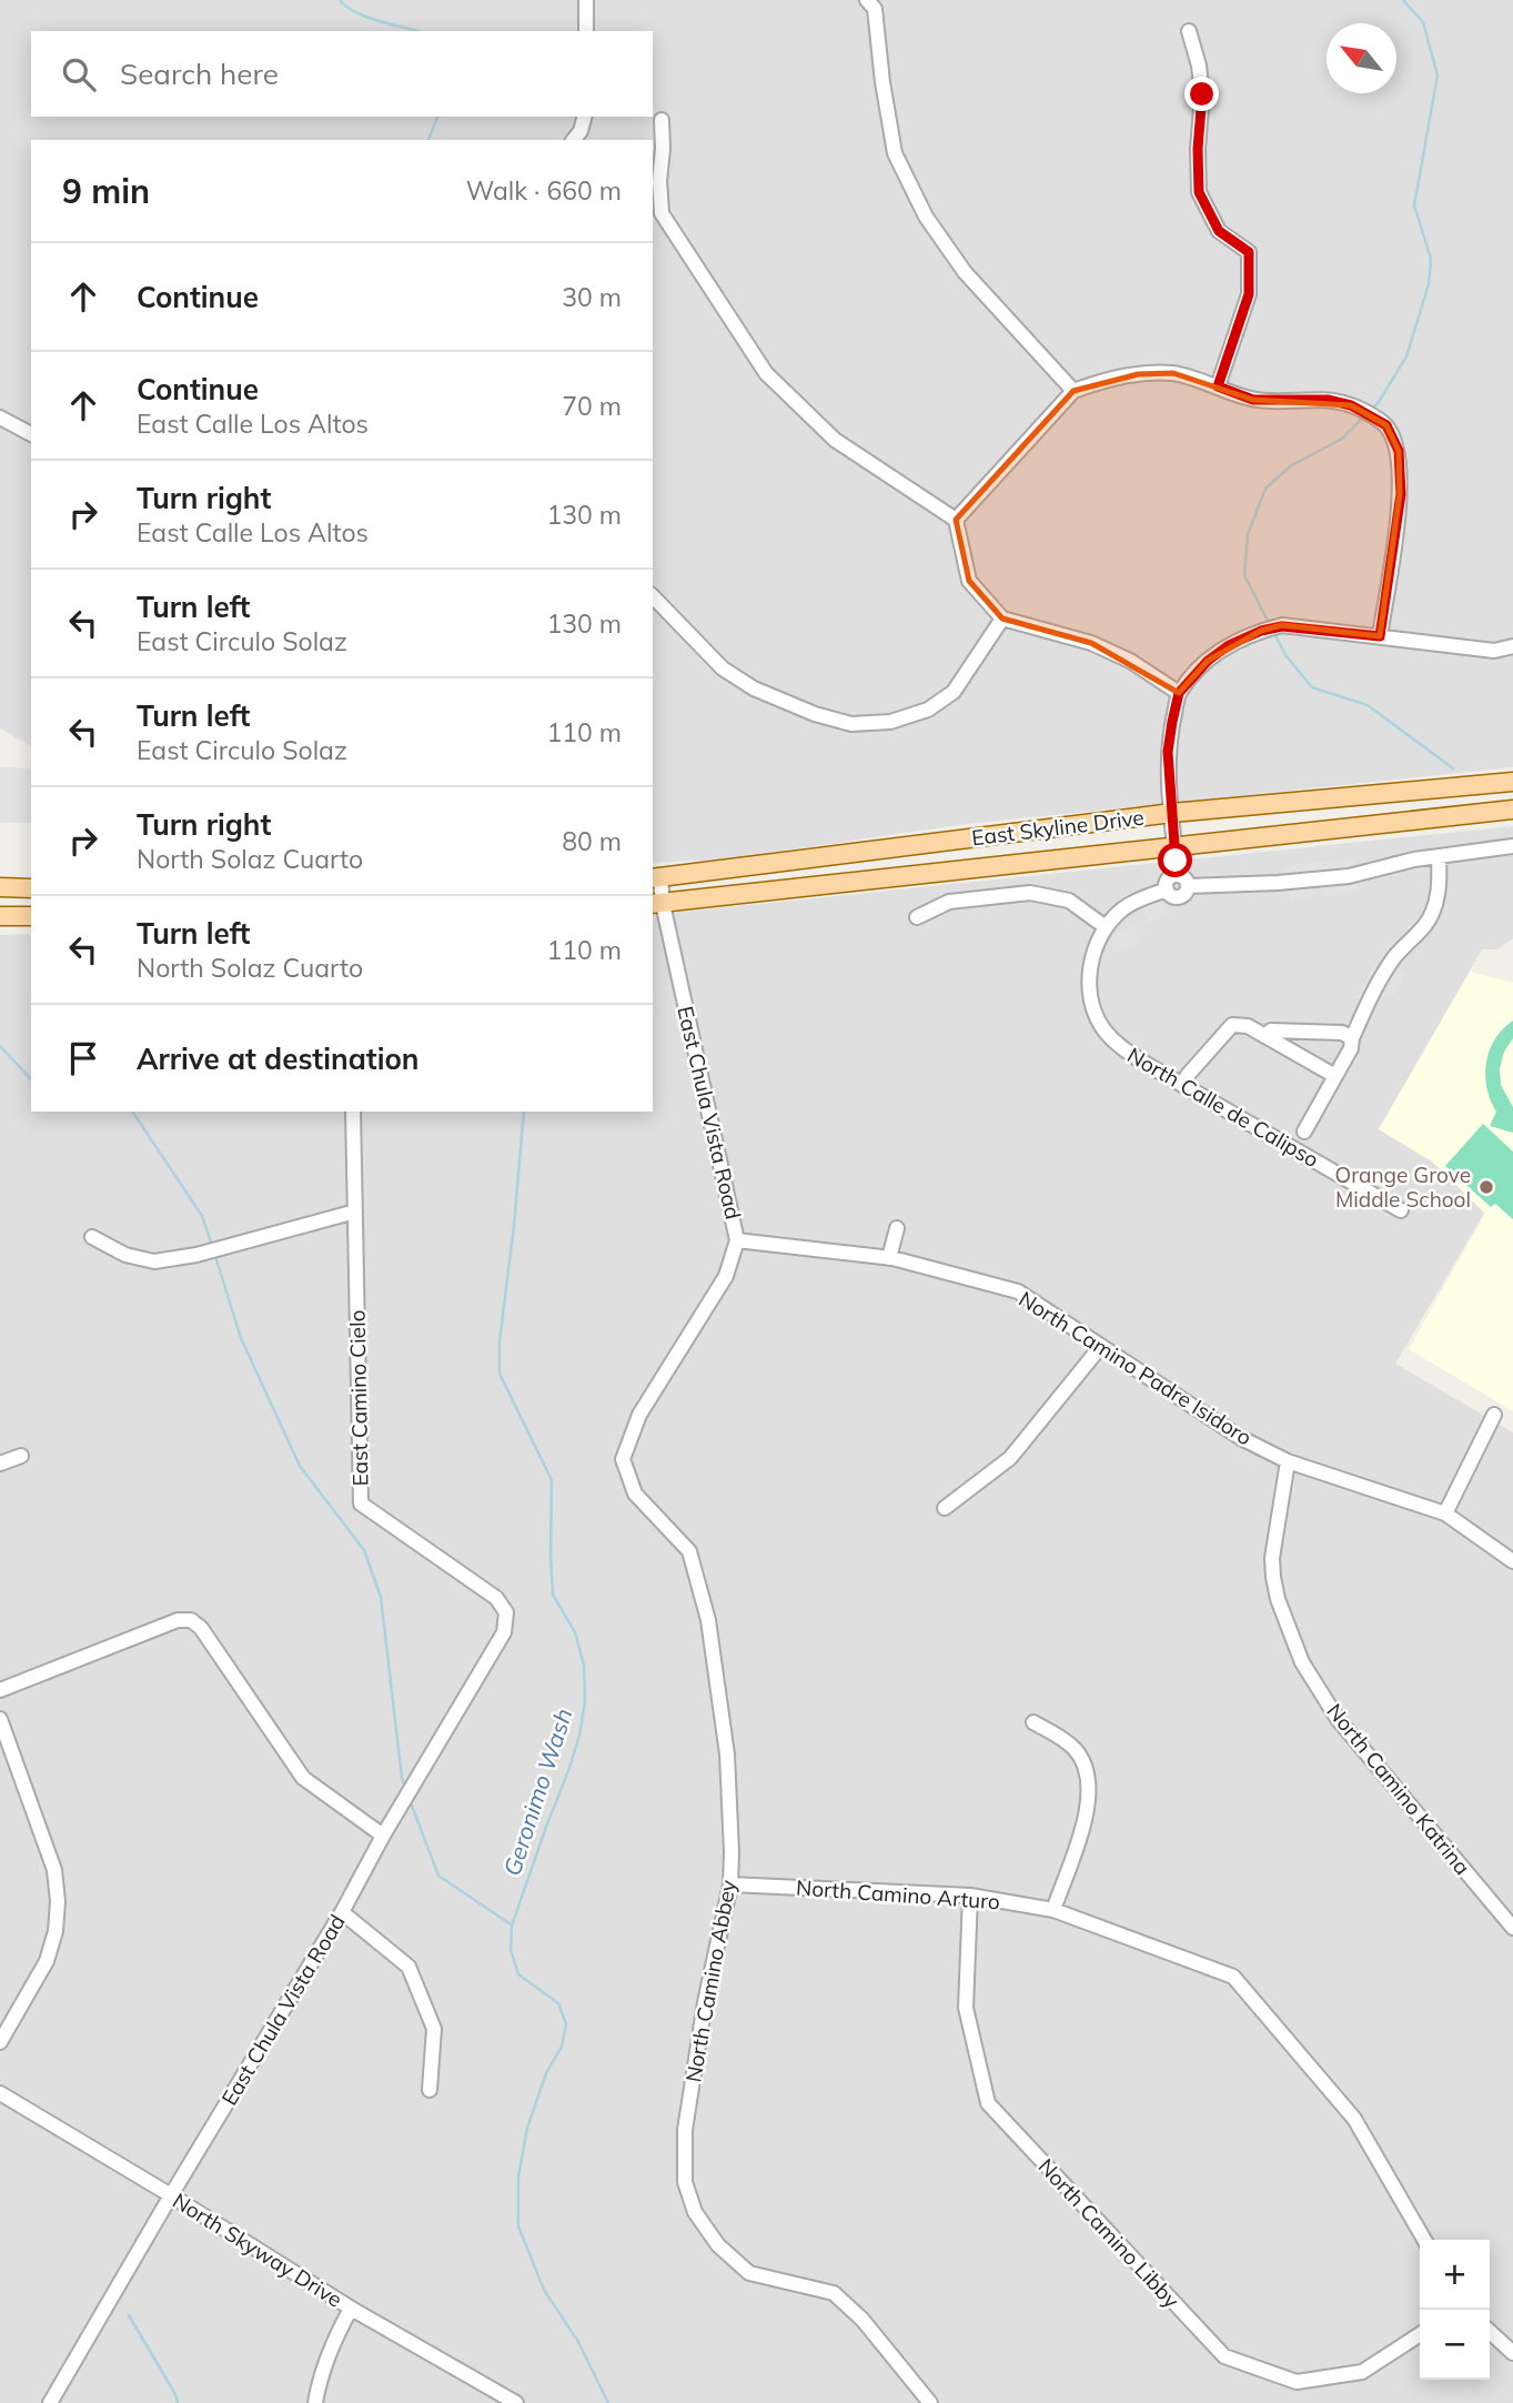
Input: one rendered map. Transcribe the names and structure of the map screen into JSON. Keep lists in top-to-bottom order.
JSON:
{
  "streets": {
    "main road": ["East Skyline Drive"],
    "street": [
      "North Calle de Calipso",
      "East Chula Vista Road",
      "North Camino Padre Isidoro",
      "East Camino Cielo",
      "North Camino Katrina",
      "North Camino Arturo",
      "North Camino Abbey",
      "North Camino Libby",
      "North Skyway Drive"
    ]
  },
  "crossings": [
    ["East Skyline Drive", "East Chula Vista Road"],
    ["East Chula Vista Road", "North Camino Padre Isidoro"],
    ["East Chula Vista Road", "East Camino Cielo"],
    ["East Chula Vista Road", "North Camino Abbey"],
    ["East Chula Vista Road", "North Skyway Drive"],
    ["North Camino Padre Isidoro", "North Camino Katrina"],
    ["North Camino Arturo", "North Camino Abbey"],
    ["North Camino Arturo", "North Camino Libby"]
  ],
  "water": ["Geronimo Wash"],
  "places": ["Orange Grove Middle School"],
  "north": "top left",
  "page": {
    "search": "Search here",
    "heading": ["9 min", "Walk · 660 m"],
    "list": [
      ["Continue", "30 m"],
      ["Continue", "East Calle Los Altos", "70 m"],
      ["Turn right", "East Calle Los Altos", "130 m"],
      ["Turn left", "East Circulo Solaz", "130 m"],
      ["Turn left", "East Circulo Solaz", "110 m"],
      ["Turn right", "North Solaz Cuarto", "80 m"],
      ["Turn left", "North Solaz Cuarto", "110 m"],
      "Arrive at destination"
    ],
    "map_buttons": ["+", "−"]
  }
}
